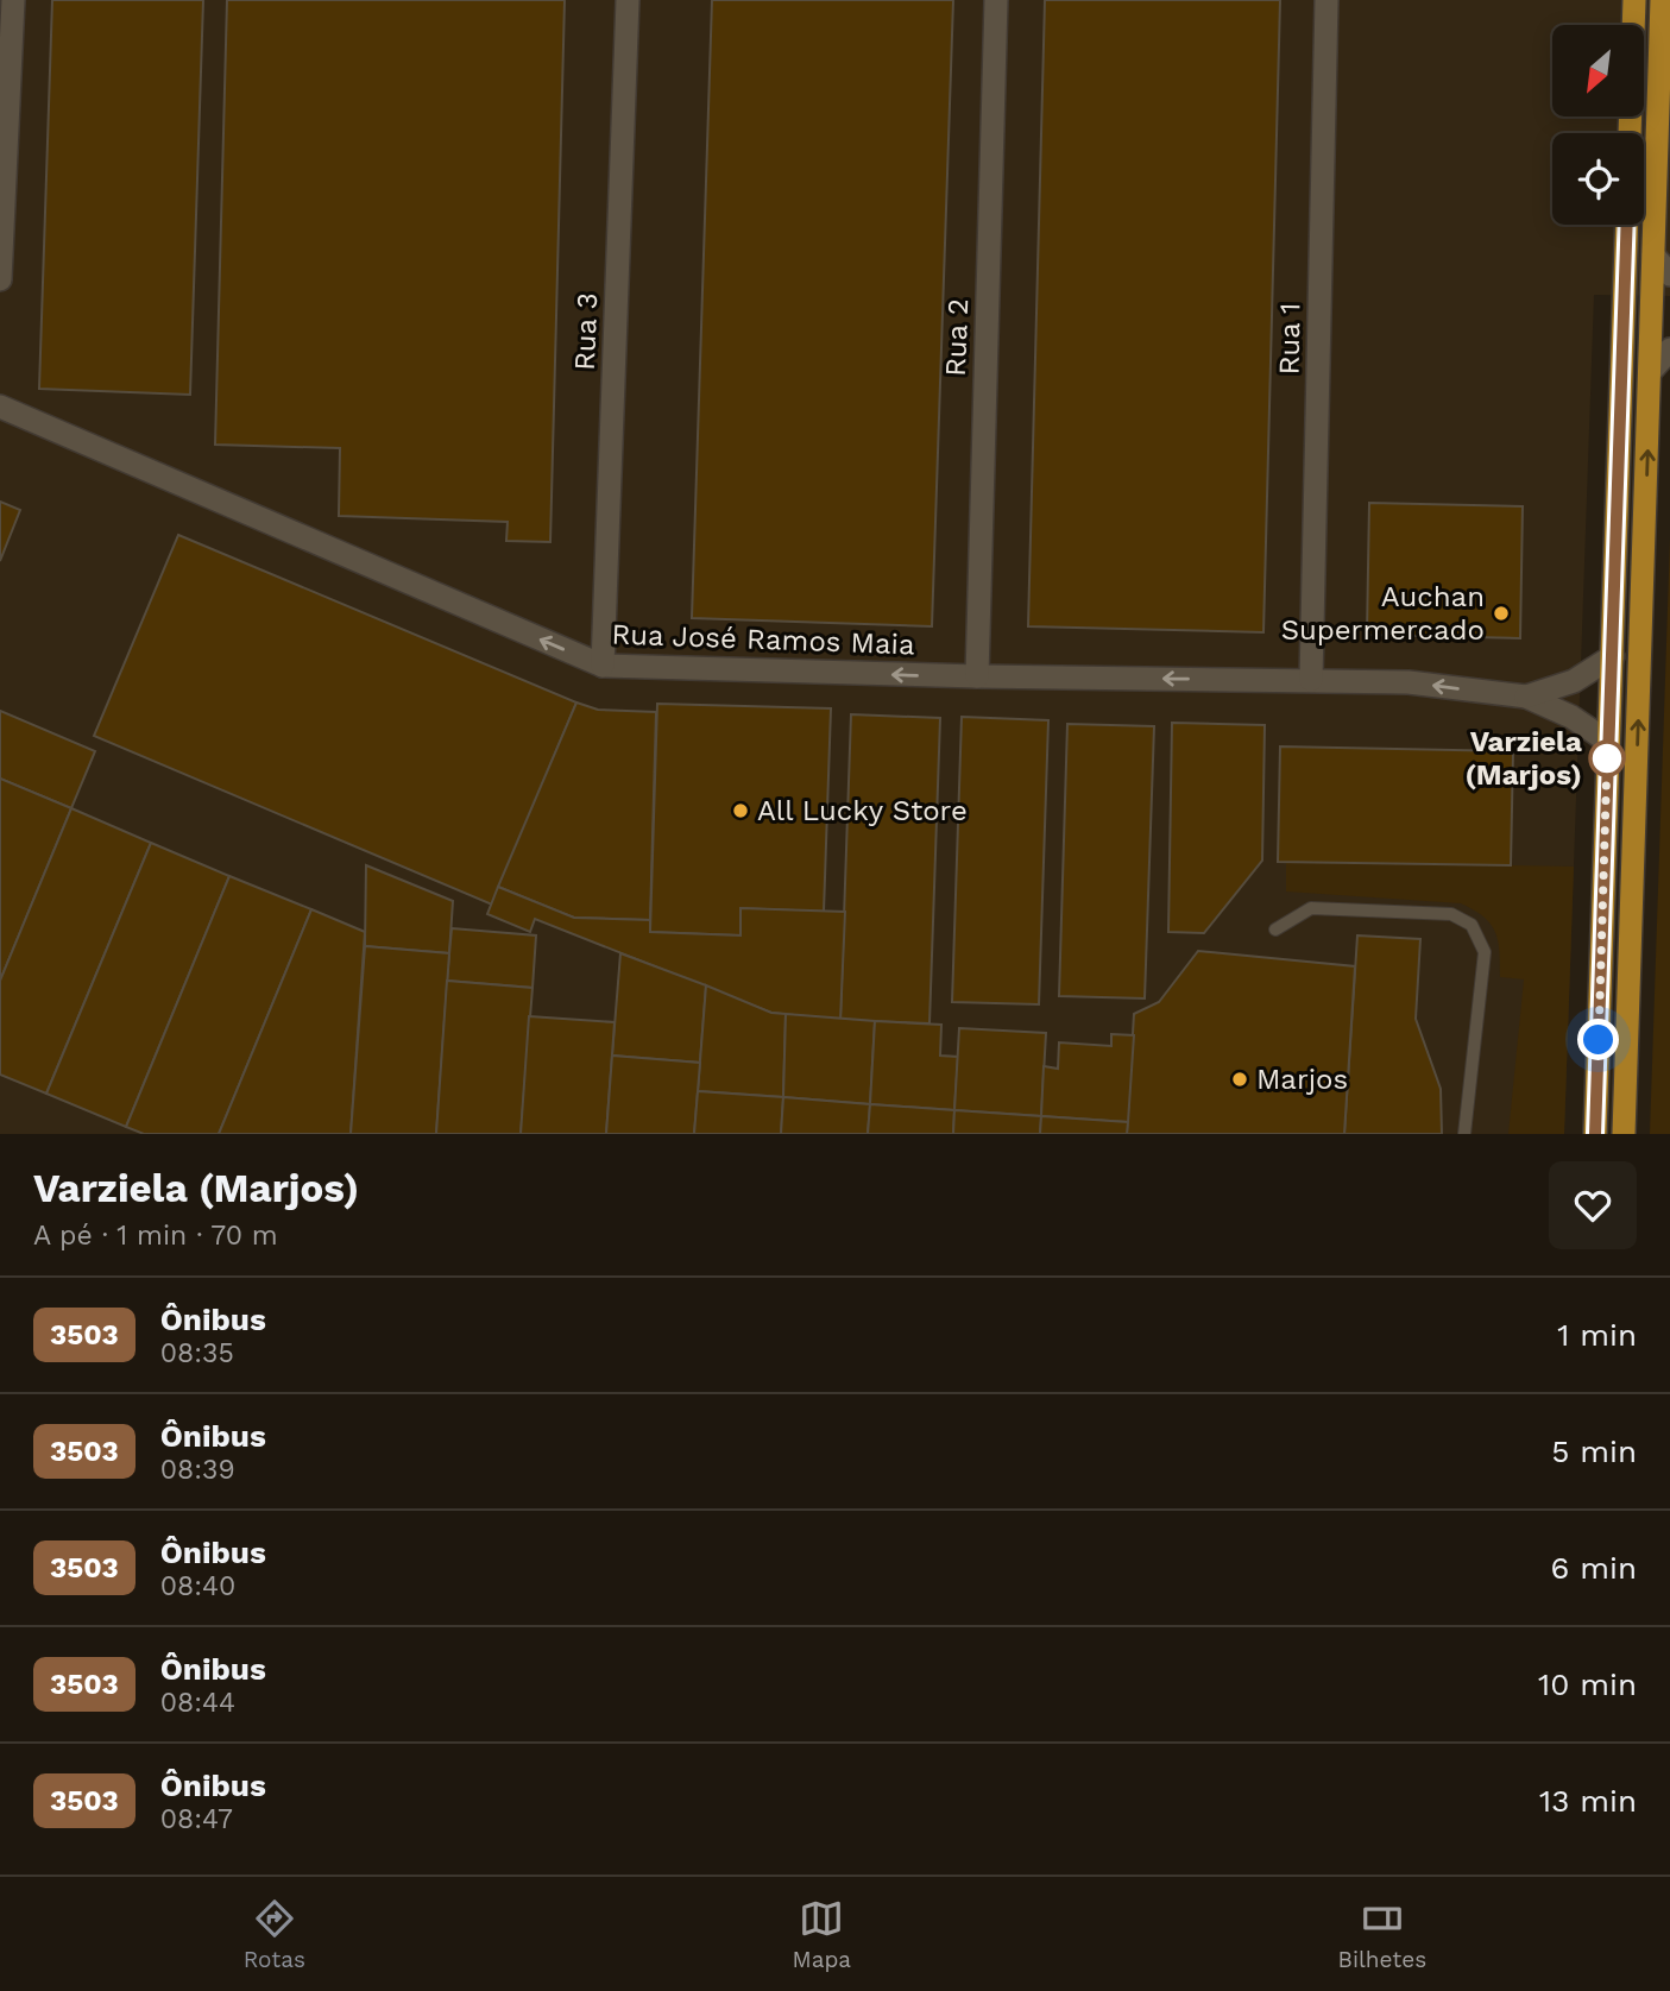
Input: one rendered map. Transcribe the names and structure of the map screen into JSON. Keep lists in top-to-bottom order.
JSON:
{
  "streets": {
    "street": [
      "Rua 3",
      "Rua 2",
      "Rua 1",
      "Rua José Ramos Maia"
    ]
  },
  "crossings": [
    ["Rua 3", "Rua José Ramos Maia"],
    ["Rua 2", "Rua José Ramos Maia"],
    ["Rua 1", "Rua José Ramos Maia"]
  ],
  "one_way": ["Rua José Ramos Maia"],
  "places": [
    "Auchan Supermercado",
    "Varziela (Marjos)",
    "All Lucky Store",
    "Marjos"
  ],
  "lines": ["bus line 3503"],
  "north": "bottom left",
  "page": {
    "heading": ["Varziela (Marjos)", "A pé · 1 min · 70 m"],
    "list": [
      {
        "mark": "3503",
        "name": "Ônibus",
        "note": "08:35",
        "value": "1 min"
      },
      {
        "mark": "3503",
        "name": "Ônibus",
        "note": "08:39",
        "value": "5 min"
      },
      {
        "mark": "3503",
        "name": "Ônibus",
        "note": "08:40",
        "value": "6 min"
      },
      {
        "mark": "3503",
        "name": "Ônibus",
        "note": "08:44",
        "value": "10 min"
      },
      {
        "mark": "3503",
        "name": "Ônibus",
        "note": "08:47",
        "value": "13 min"
      }
    ],
    "tabs": ["Rotas", "Mapa", "Bilhetes"]
  }
}
